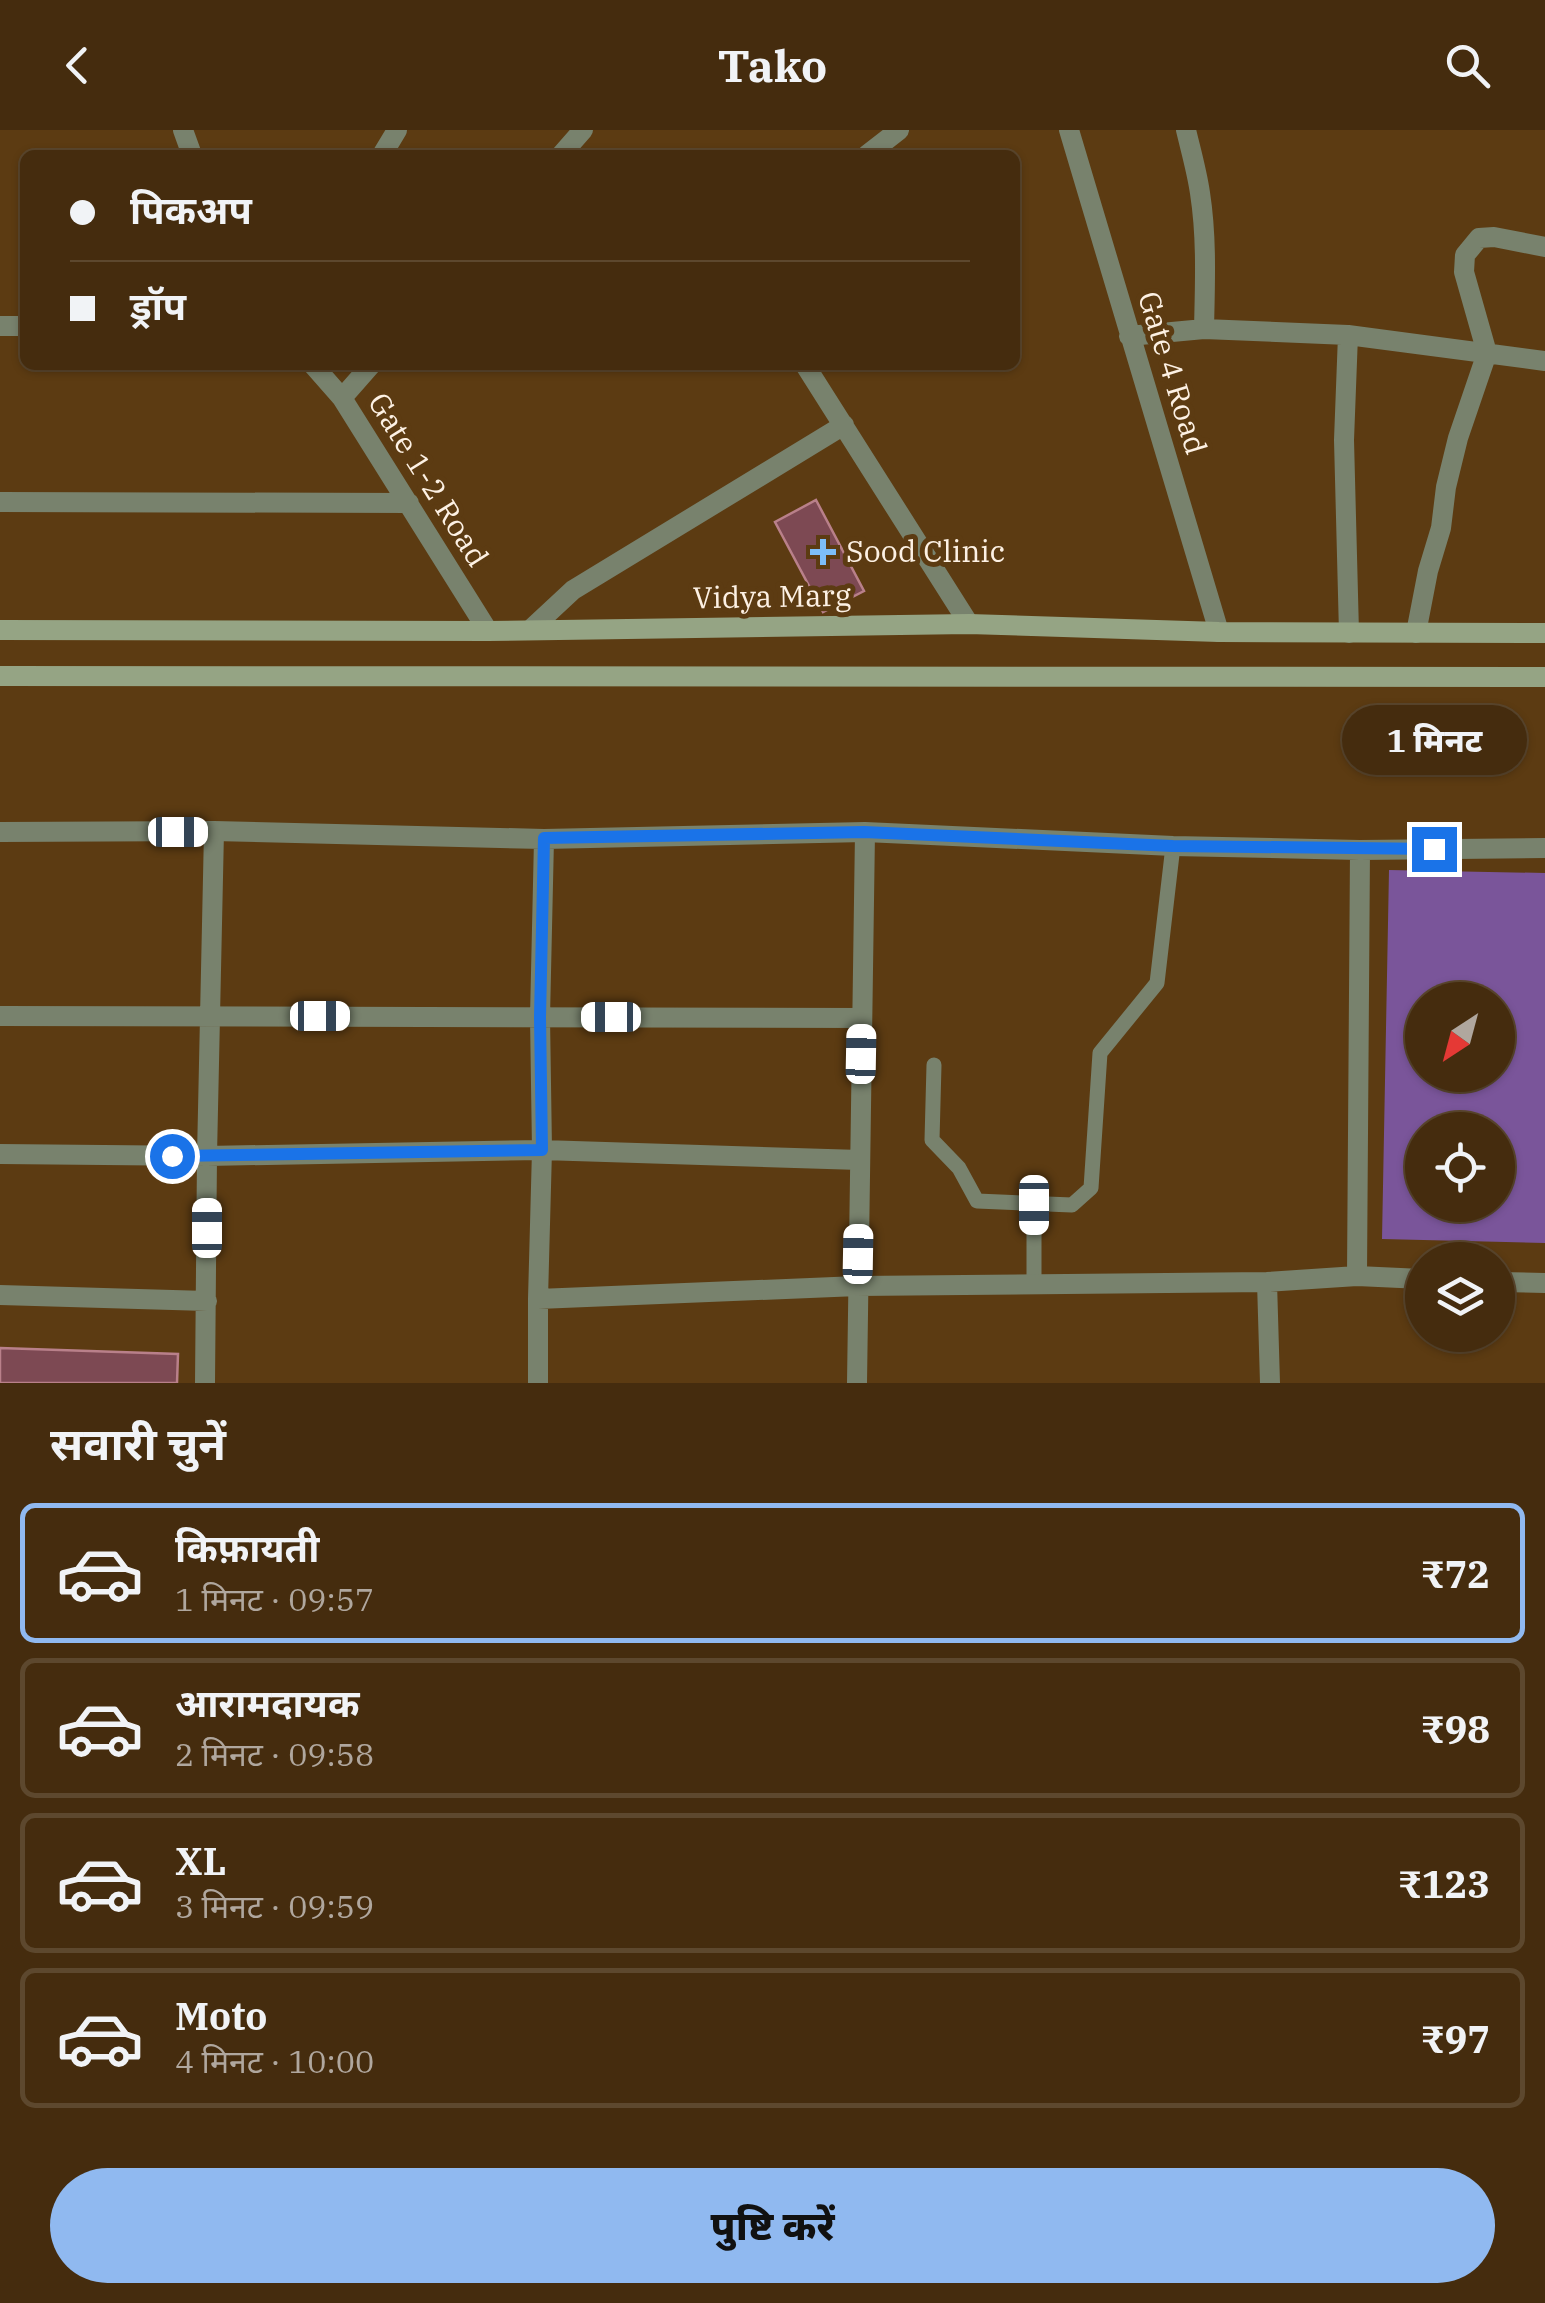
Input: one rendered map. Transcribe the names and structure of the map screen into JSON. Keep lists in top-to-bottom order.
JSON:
{
  "streets": {
    "main road": ["Vidya Marg"],
    "street": ["Gate 4 Road", "Gate 1-2 Road"]
  },
  "crossings": [
    ["Gate 4 Road", "Vidya Marg"],
    ["Gate 1-2 Road", "Vidya Marg"]
  ],
  "places": {
    "health": ["Sood Clinic"]
  },
  "north": "bottom left",
  "page": {
    "header": "Tako",
    "banner": ["पिकअप", "ड्रॉप"],
    "bubble": "1 मिनट",
    "heading": "सवारी चुनें",
    "list": [
      {
        "name": "किफ़ायती",
        "note": "1 मिनट · 09:57",
        "value": "₹72"
      },
      {
        "name": "आरामदायक",
        "note": "2 मिनट · 09:58",
        "value": "₹98"
      },
      {
        "name": "XL",
        "note": "3 मिनट · 09:59",
        "value": "₹123"
      },
      {
        "name": "Moto",
        "note": "4 मिनट · 10:00",
        "value": "₹97"
      }
    ],
    "buttons": "पुष्टि करें"
  }
}
